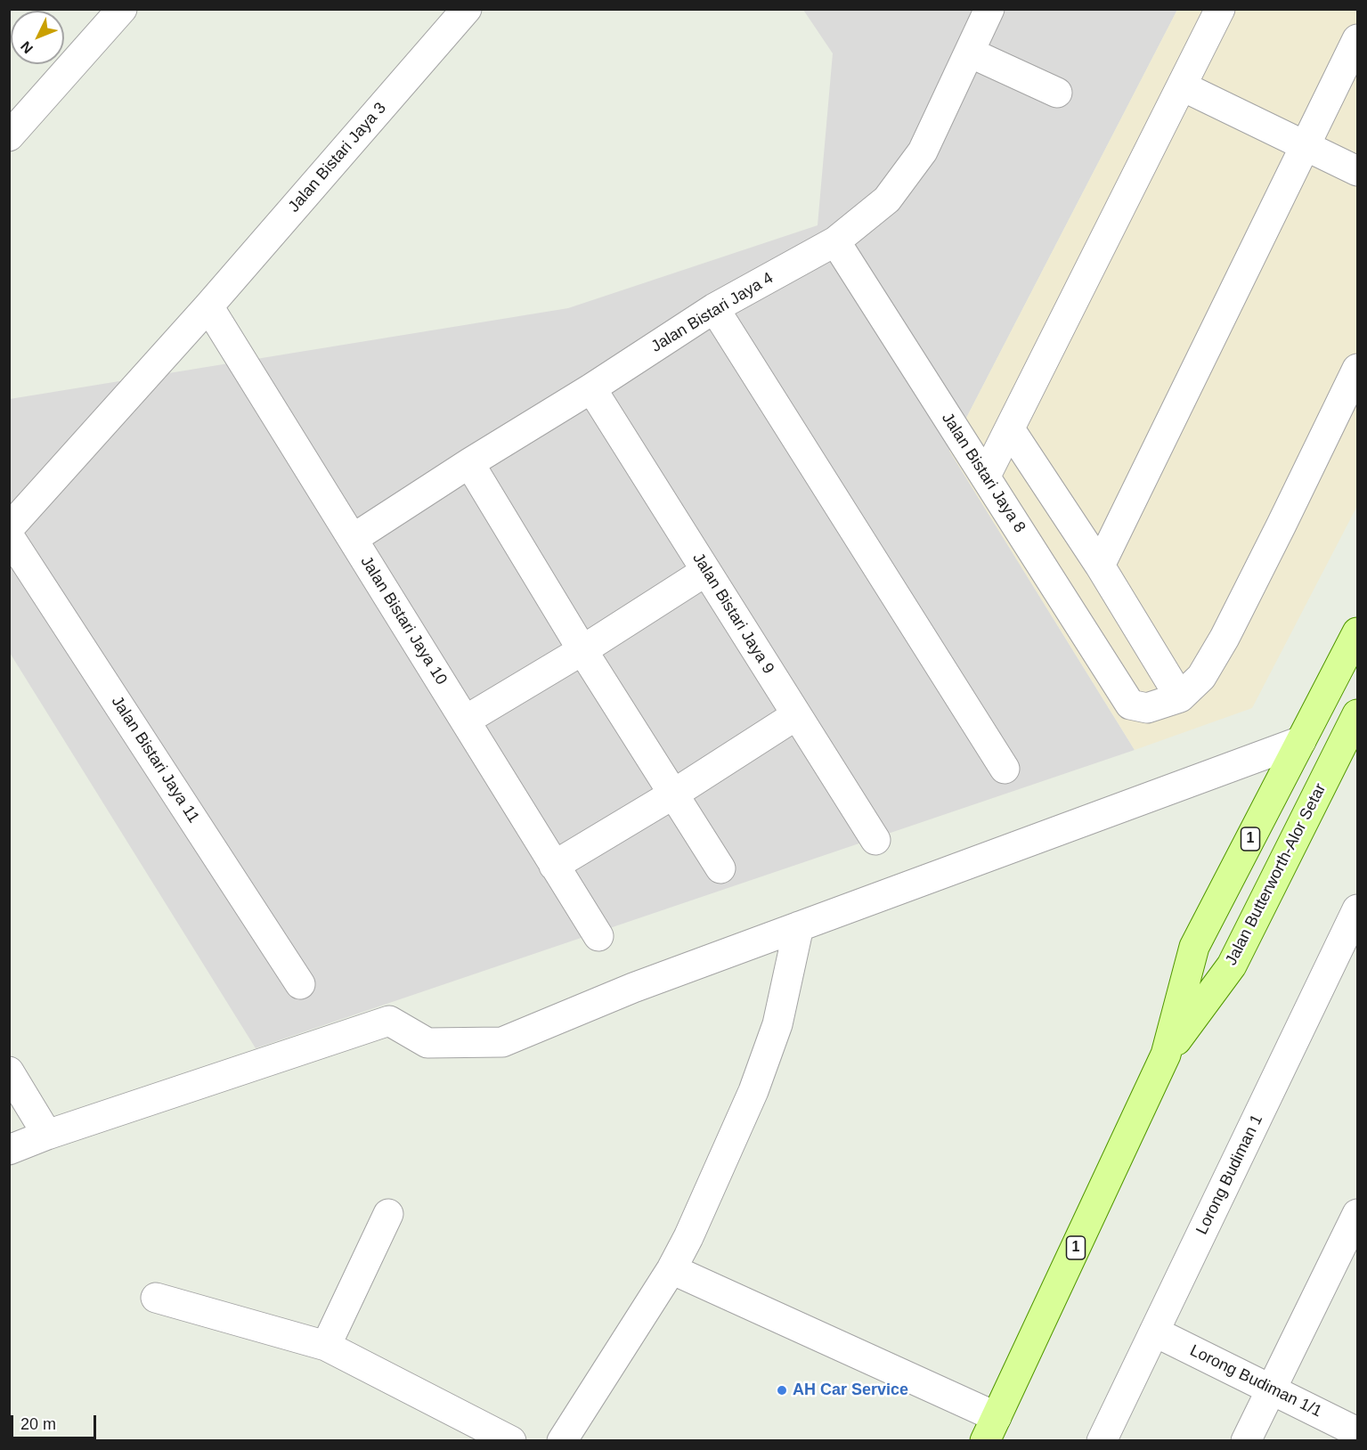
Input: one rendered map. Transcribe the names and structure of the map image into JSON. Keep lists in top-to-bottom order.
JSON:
{
  "streets": {
    "main road": ["1", "Jalan Butterworth-Alor Setar"],
    "street": [
      "Jalan Bistari Jaya 3",
      "Jalan Bistari Jaya 4",
      "Jalan Bistari Jaya 8",
      "Jalan Bistari Jaya 9",
      "Jalan Bistari Jaya 10",
      "Jalan Bistari Jaya 11",
      "Lorong Budiman 1",
      "Lorong Budiman 1/1"
    ]
  },
  "crossings": [
    ["Jalan Bistari Jaya 3", "Jalan Bistari Jaya 10"],
    ["Jalan Bistari Jaya 4", "Jalan Bistari Jaya 8"],
    ["Jalan Bistari Jaya 4", "Jalan Bistari Jaya 9"],
    ["Jalan Bistari Jaya 4", "Jalan Bistari Jaya 10"],
    ["Lorong Budiman 1", "Lorong Budiman 1/1"]
  ],
  "places": ["AH Car Service"],
  "scale_bar": "20 m",
  "north": "bottom left"
}
